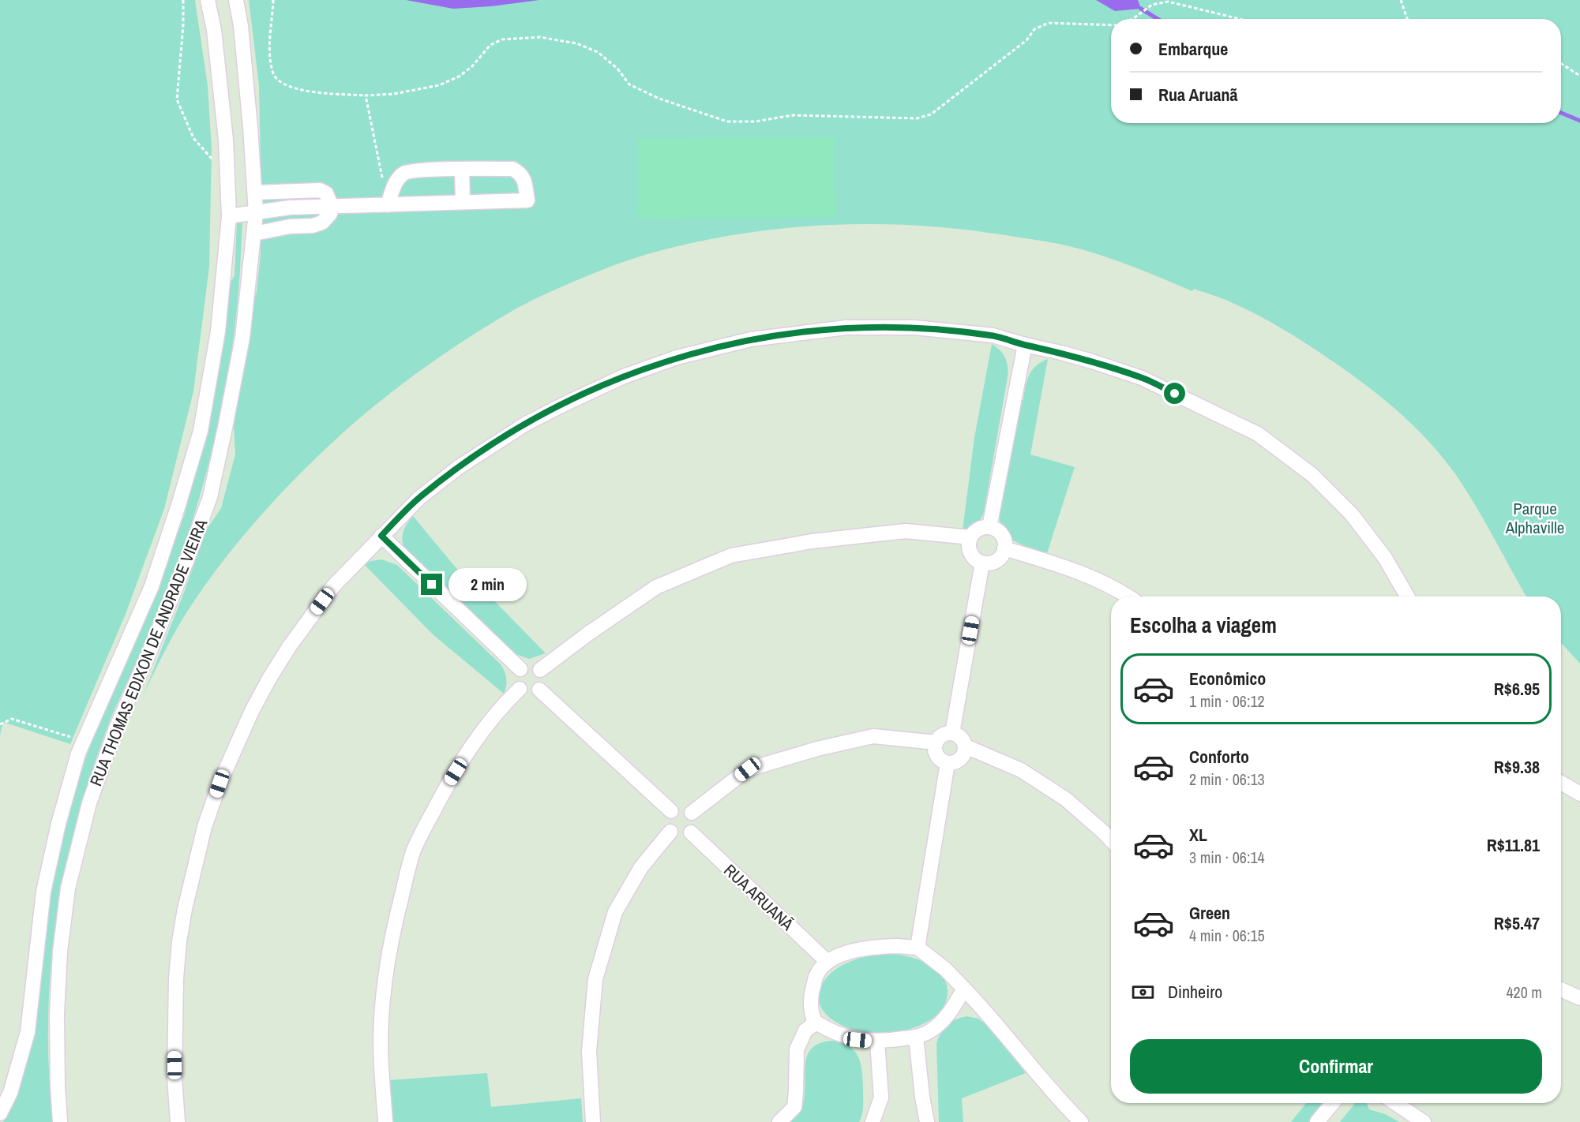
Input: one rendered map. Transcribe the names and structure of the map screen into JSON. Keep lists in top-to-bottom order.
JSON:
{
  "streets": {
    "street": ["RUA THOMAS EDIXON DE ANDRADE VIEIRA", "RUA ARUANÃ"]
  },
  "parks": ["Parque Alphaville"],
  "page": {
    "banner": ["Embarque", "Rua Aruanã"],
    "bubble": "2 min",
    "heading": "Escolha a viagem",
    "list": [
      {
        "name": "Econômico",
        "note": "1 min · 06:12",
        "value": "R$6.95"
      },
      {
        "name": "Conforto",
        "note": "2 min · 06:13",
        "value": "R$9.38"
      },
      {
        "name": "XL",
        "note": "3 min · 06:14",
        "value": "R$11.81"
      },
      {
        "name": "Green",
        "note": "4 min · 06:15",
        "value": "R$5.47"
      }
    ],
    "pay": ["Dinheiro", "420 m"],
    "buttons": "Confirmar"
  }
}
